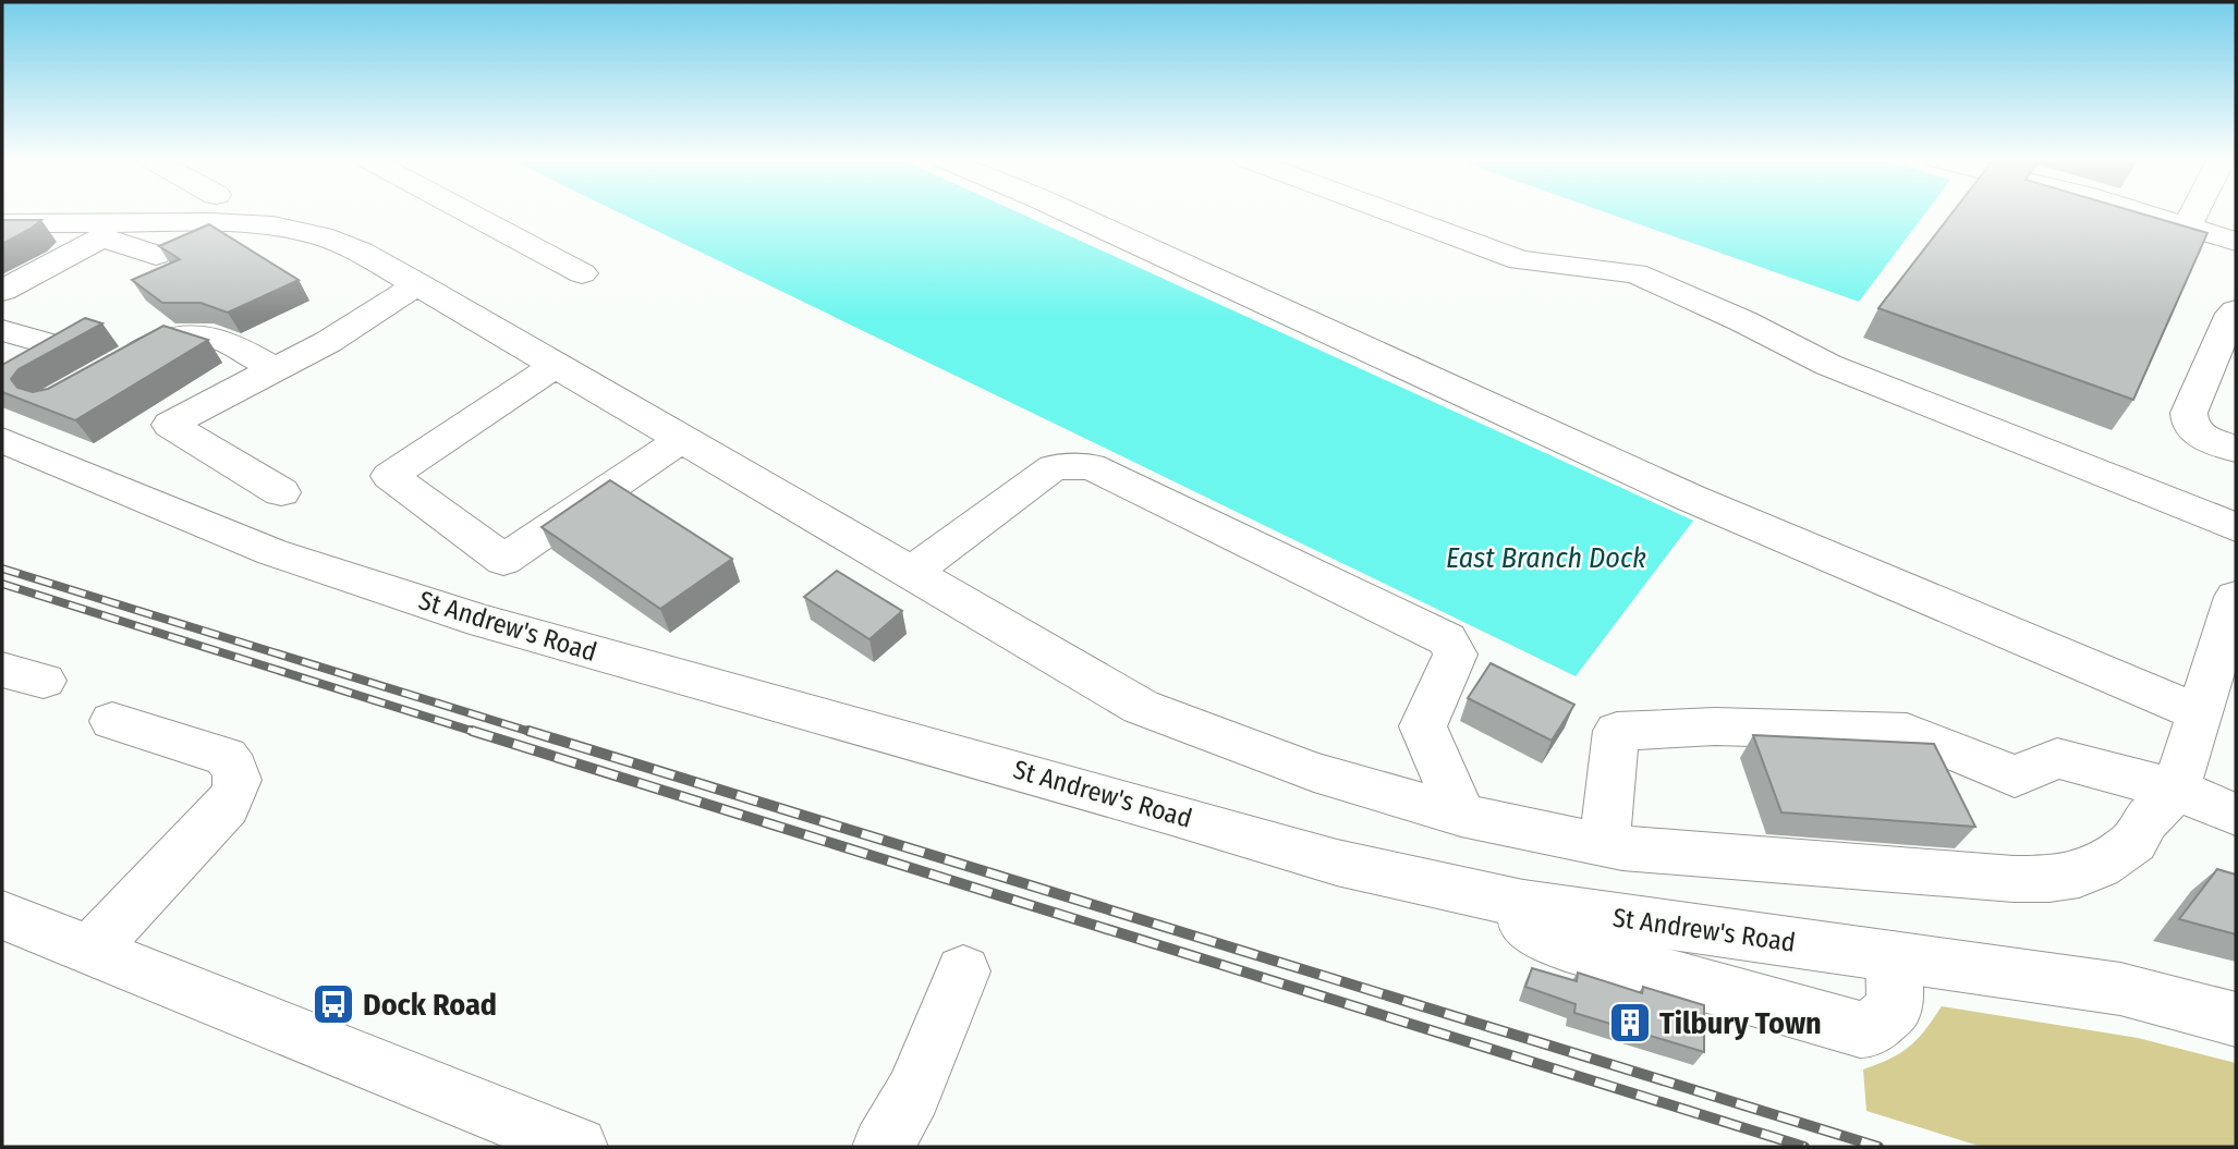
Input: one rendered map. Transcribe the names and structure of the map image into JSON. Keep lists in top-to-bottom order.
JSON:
{
  "streets": {
    "main road": ["St Andrew's Road"]
  },
  "water": ["East Branch Dock"],
  "places": {
    "bus stop": ["Dock Road"],
    "building": ["Tilbury Town"]
  }
}
